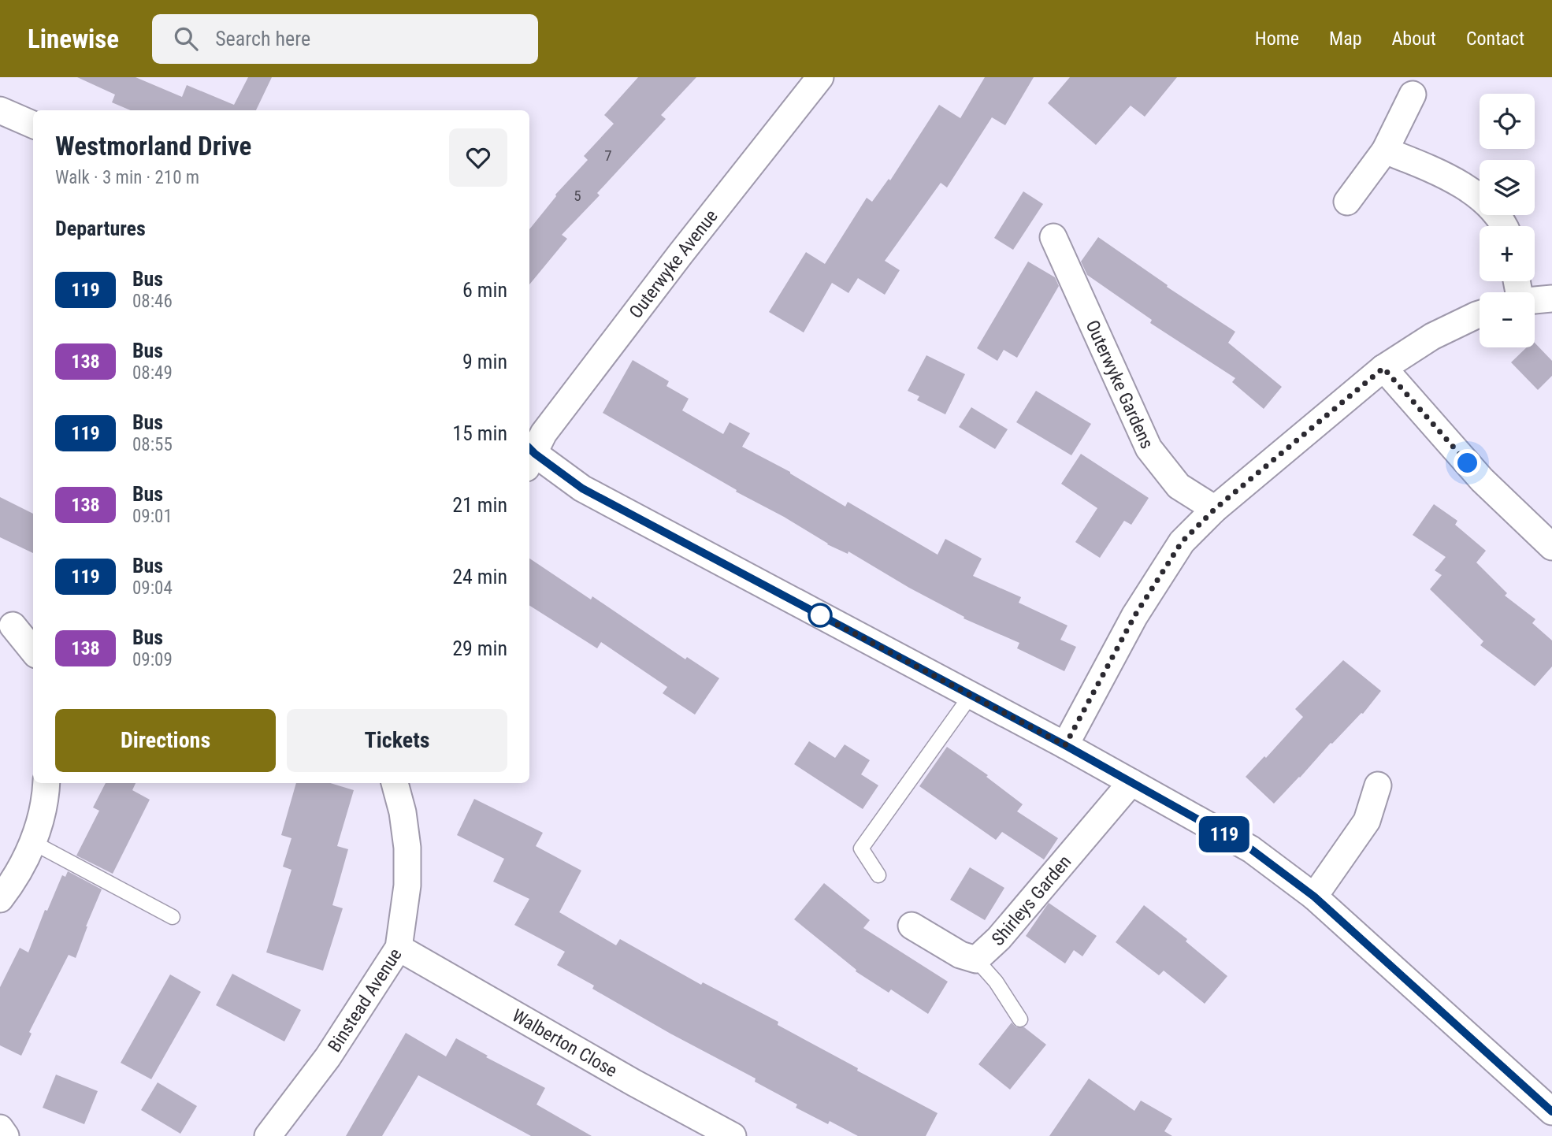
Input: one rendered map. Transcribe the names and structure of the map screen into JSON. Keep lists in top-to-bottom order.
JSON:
{
  "streets": {
    "street": [
      "Outerwyke Avenue",
      "Outerwyke Gardens",
      "Shirleys Garden",
      "Binstead Avenue",
      "Walberton Close"
    ]
  },
  "crossings": [
    ["Binstead Avenue", "Walberton Close"]
  ],
  "lines": ["bus line 119"],
  "house_numbers": ["7", "5"],
  "page": {
    "header": "Linewise",
    "search": "Search here",
    "nav": [
      "Home",
      "Map",
      "About",
      "Contact"
    ],
    "on_map": "119",
    "map_buttons": ["+", "−"],
    "heading": [
      ["Westmorland Drive", "Walk · 3 min · 210 m"],
      "Departures"
    ],
    "list": [
      {
        "mark": "119",
        "name": "Bus",
        "note": "08:46",
        "value": "6 min"
      },
      {
        "mark": "138",
        "name": "Bus",
        "note": "08:49",
        "value": "9 min"
      },
      {
        "mark": "119",
        "name": "Bus",
        "note": "08:55",
        "value": "15 min"
      },
      {
        "mark": "138",
        "name": "Bus",
        "note": "09:01",
        "value": "21 min"
      },
      {
        "mark": "119",
        "name": "Bus",
        "note": "09:04",
        "value": "24 min"
      },
      {
        "mark": "138",
        "name": "Bus",
        "note": "09:09",
        "value": "29 min"
      }
    ],
    "buttons": ["Directions", "Tickets"]
  }
}
